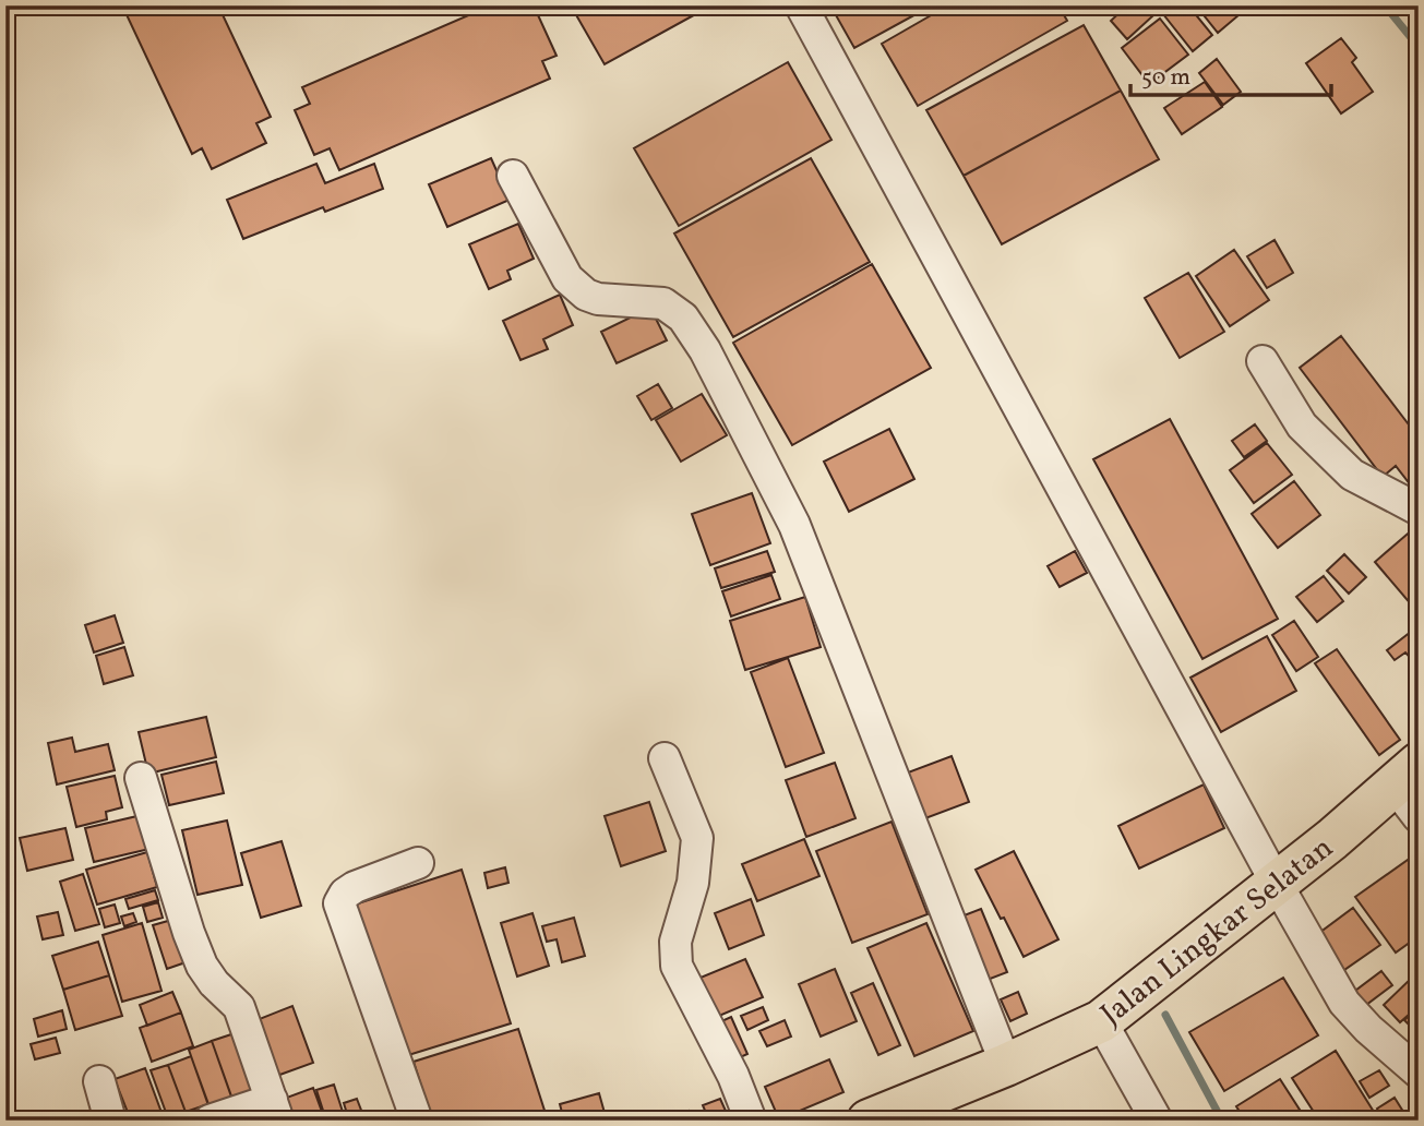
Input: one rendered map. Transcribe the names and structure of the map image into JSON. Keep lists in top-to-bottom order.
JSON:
{
  "streets": {
    "highway": ["Jalan Lingkar Selatan"]
  },
  "scale_bar": "50 m"
}
